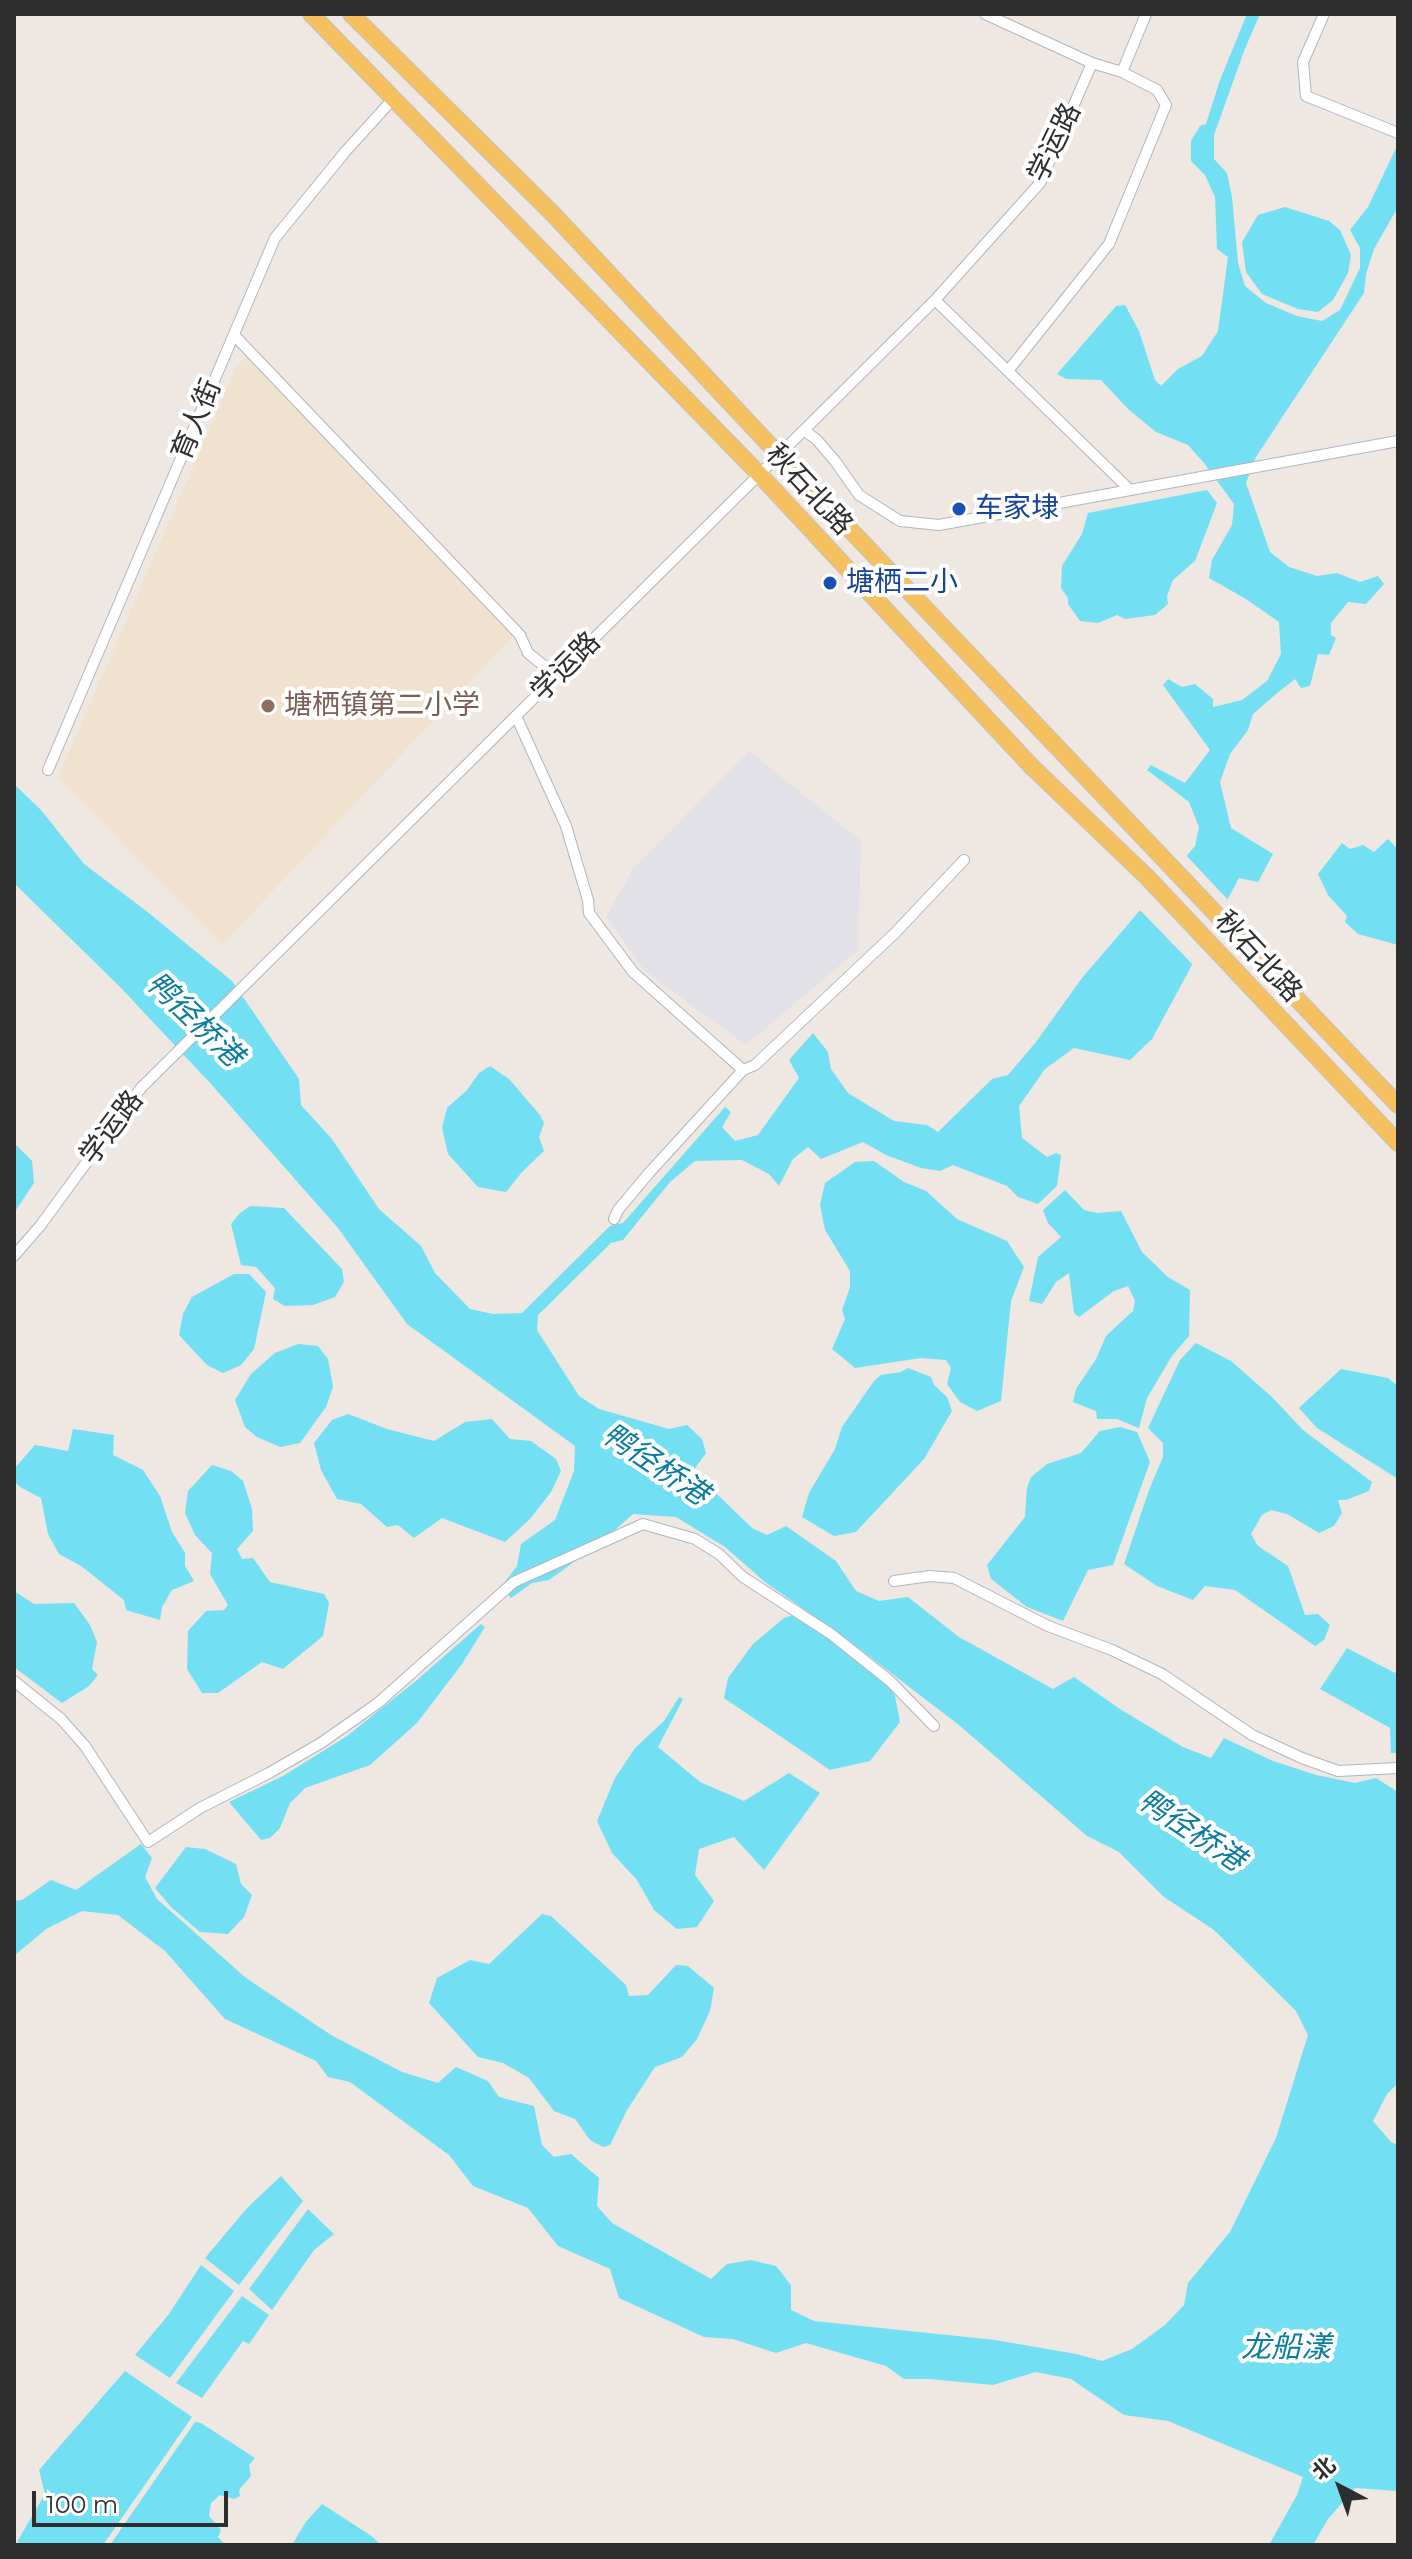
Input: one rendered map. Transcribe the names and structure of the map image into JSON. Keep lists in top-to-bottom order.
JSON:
{
  "streets": {
    "main road": ["秋石北路"],
    "street": ["学运路", "育人街"]
  },
  "crossings": [
    ["学运路", "秋石北路"],
    ["育人街", "秋石北路"]
  ],
  "water": ["鸭径桥港", "龙船漾"],
  "places": ["车家埭", "塘栖二小", "塘栖镇第二小学"],
  "scale_bar": "100 m",
  "north": "top left"
}
